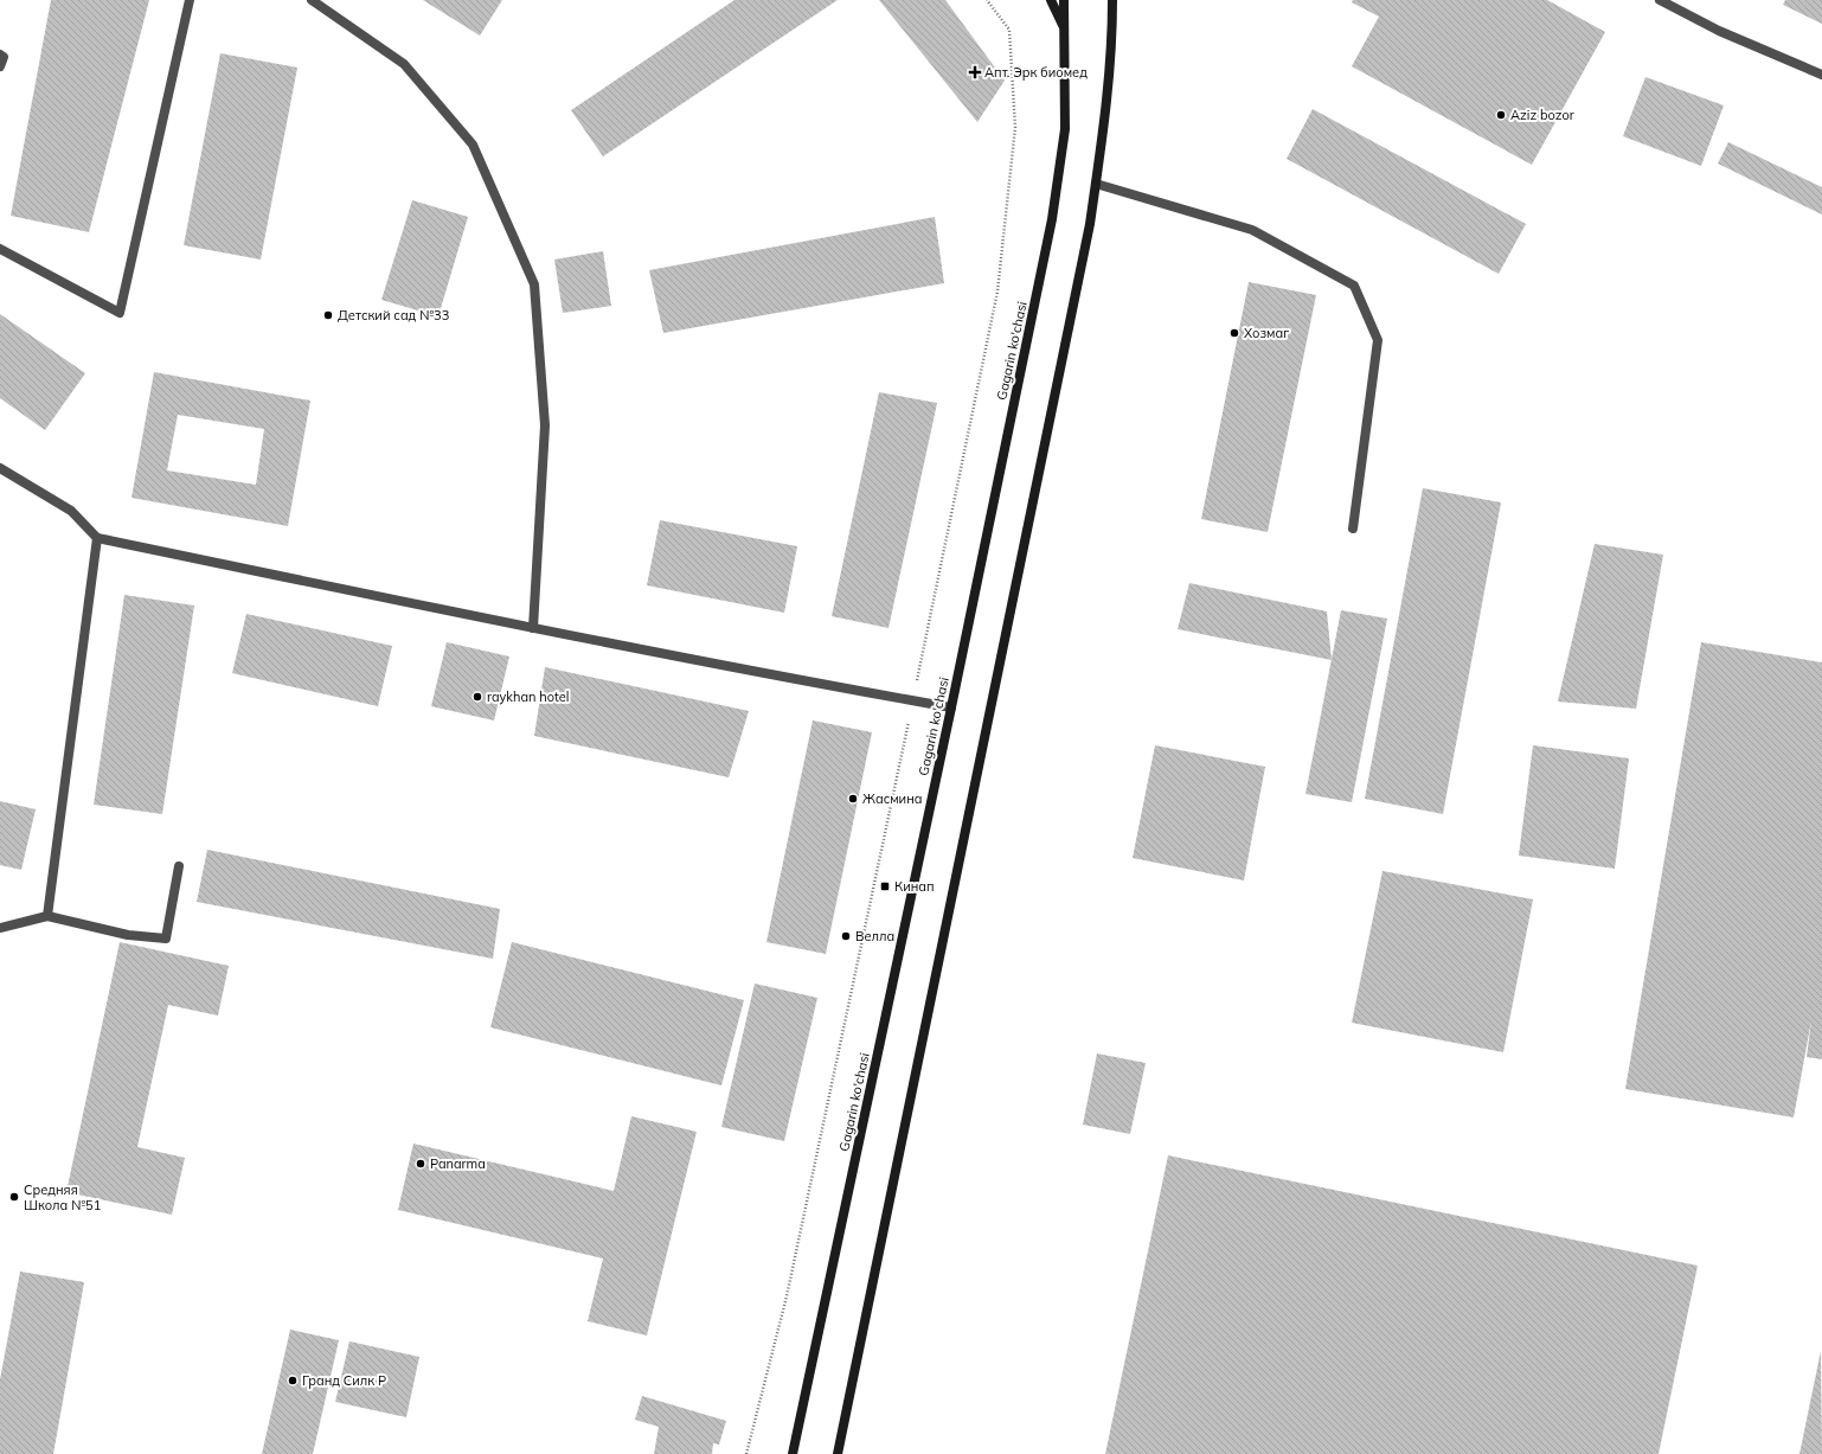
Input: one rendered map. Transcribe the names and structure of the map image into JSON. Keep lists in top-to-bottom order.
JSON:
{
  "streets": {
    "main road": ["Gagarin ko'chasi"]
  },
  "places": {
    "health": ["Апт. Эрк биомед"],
    "other": [
      "Aziz bozor",
      "Детский сад №33",
      "Хозмаг",
      "raykhan hotel",
      "Жасмина",
      "Велла",
      "Panarma",
      "Средняя Школа №51",
      "Гранд Силк Р"
    ],
    "transit": ["Кинап"]
  }
}
